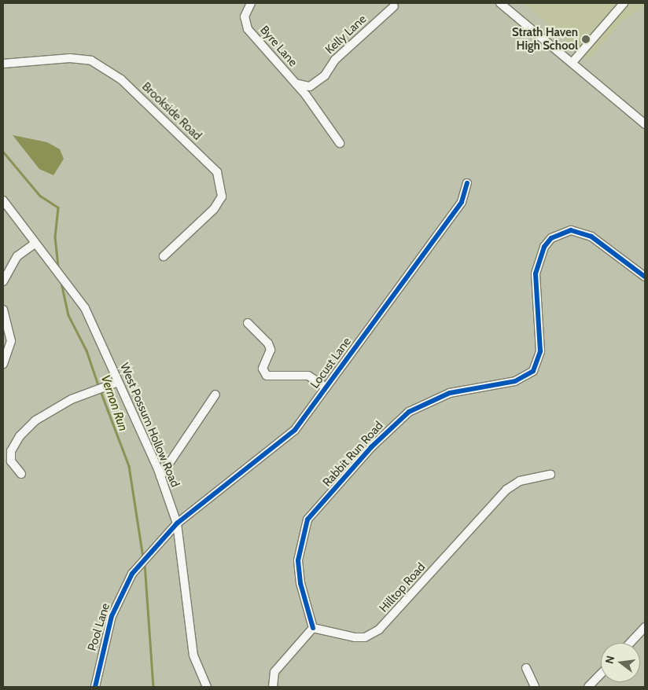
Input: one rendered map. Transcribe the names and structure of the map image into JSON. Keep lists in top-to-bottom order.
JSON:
{
  "streets": {
    "street": [
      "Kelly Lane",
      "Byre Lane",
      "Brookside Road",
      "Locust Lane",
      "West Possum Hollow Road",
      "Rabbit Run Road",
      "Hilltop Road",
      "Pool Lane"
    ]
  },
  "crossings": [
    ["Kelly Lane", "Byre Lane"],
    ["Locust Lane", "West Possum Hollow Road"],
    ["Locust Lane", "Pool Lane"],
    ["West Possum Hollow Road", "Pool Lane"],
    ["Rabbit Run Road", "Hilltop Road"]
  ],
  "water": ["Vernon Run"],
  "places": ["Strath Haven High School"],
  "north": "left"
}
